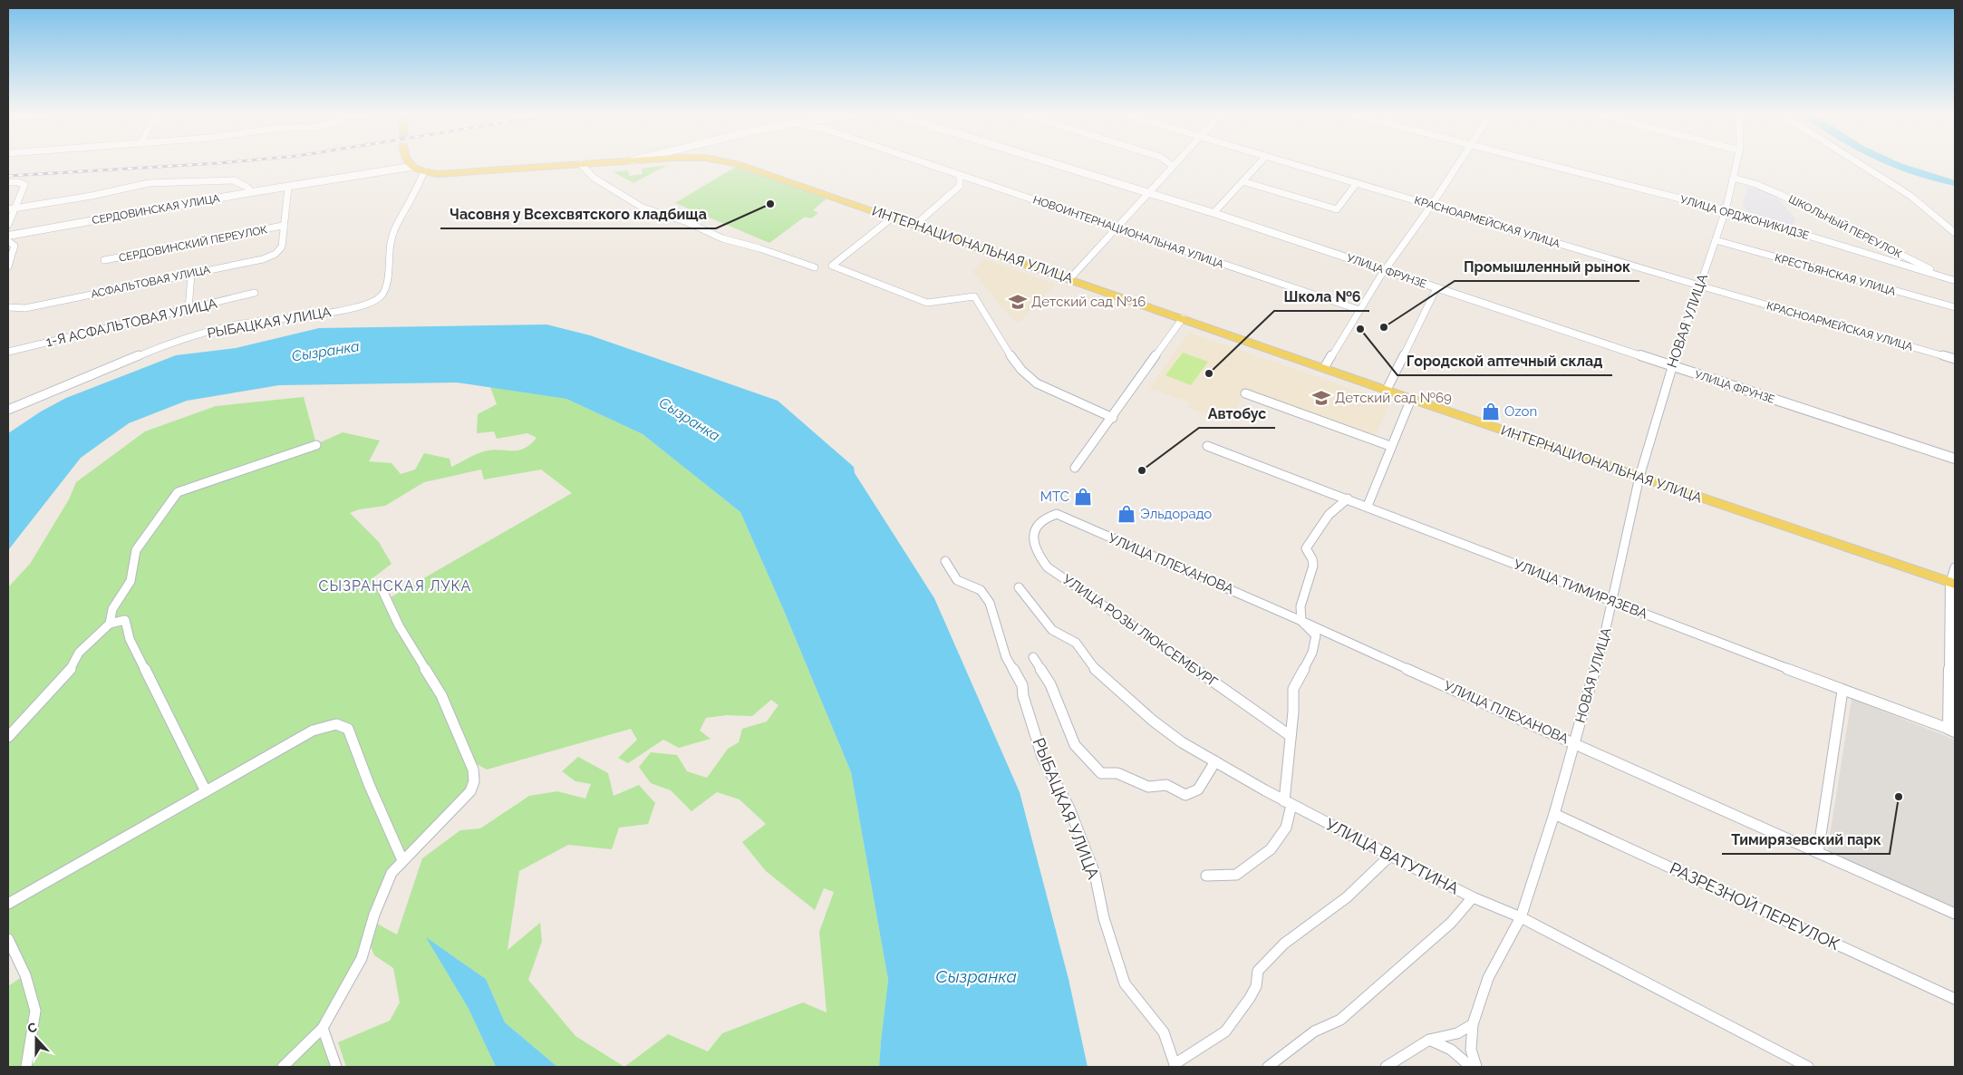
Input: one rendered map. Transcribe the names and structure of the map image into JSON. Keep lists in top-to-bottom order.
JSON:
{
  "streets": {
    "main road": ["ИНТЕРНАЦИОНАЛЬНАЯ УЛИЦА"],
    "street": [
      "СЕРДОВИНСКАЯ УЛИЦА",
      "УЛИЦА ОРДЖОНИКИДЗЕ",
      "КРАСНОАРМЕЙСКАЯ УЛИЦА",
      "ШКОЛЬНЫЙ ПЕРЕУЛОК",
      "НОВОИНТЕРНАЦИОНАЛЬНАЯ УЛИЦА",
      "СЕРДОВИНСКИЙ ПЕРЕУЛОК",
      "УЛИЦА ФРУНЗЕ",
      "КРЕСТЬЯНСКАЯ УЛИЦА",
      "АСФАЛЬТОВАЯ УЛИЦА",
      "НОВАЯ УЛИЦА",
      "1-Я АСФАЛЬТОВАЯ УЛИЦА",
      "РЫБАЦКАЯ УЛИЦА",
      "УЛИЦА ПЛЕХАНОВА",
      "УЛИЦА ТИМИРЯЗЕВА",
      "УЛИЦА РОЗЫ ЛЮКСЕМБУРГ",
      "УЛИЦА ВАТУТИНА",
      "РАЗРЕЗНОЙ ПЕРЕУЛОК"
    ]
  },
  "crossings": [
    ["СЕРДОВИНСКАЯ УЛИЦА", "ИНТЕРНАЦИОНАЛЬНАЯ УЛИЦА"],
    ["УЛИЦА ОРДЖОНИКИДЗЕ", "ШКОЛЬНЫЙ ПЕРЕУЛОК"],
    ["УЛИЦА ОРДЖОНИКИДЗЕ", "НОВАЯ УЛИЦА"],
    ["КРАСНОАРМЕЙСКАЯ УЛИЦА", "НОВАЯ УЛИЦА"],
    ["ШКОЛЬНЫЙ ПЕРЕУЛОК", "НОВАЯ УЛИЦА"],
    ["СЕРДОВИНСКИЙ ПЕРЕУЛОК", "АСФАЛЬТОВАЯ УЛИЦА"],
    ["ИНТЕРНАЦИОНАЛЬНАЯ УЛИЦА", "НОВАЯ УЛИЦА"],
    ["ИНТЕРНАЦИОНАЛЬНАЯ УЛИЦА", "РЫБАЦКАЯ УЛИЦА"],
    ["УЛИЦА ФРУНЗЕ", "НОВАЯ УЛИЦА"],
    ["КРЕСТЬЯНСКАЯ УЛИЦА", "НОВАЯ УЛИЦА"],
    ["НОВАЯ УЛИЦА", "УЛИЦА ПЛЕХАНОВА"],
    ["НОВАЯ УЛИЦА", "УЛИЦА ТИМИРЯЗЕВА"],
    ["НОВАЯ УЛИЦА", "УЛИЦА ВАТУТИНА"],
    ["НОВАЯ УЛИЦА", "РАЗРЕЗНОЙ ПЕРЕУЛОК"],
    ["УЛИЦА ПЛЕХАНОВА", "УЛИЦА РОЗЫ ЛЮКСЕМБУРГ"]
  ],
  "districts": ["СЫЗРАНСКАЯ ЛУКА"],
  "water": ["Сызранка"],
  "places": {
    "other": [
      "Часовня у Всехсвятского кладбища",
      "Промышленный рынок",
      "Городской аптечный склад",
      "Школа №6",
      "Автобус",
      "Тимирязевский парк"
    ],
    "school or university": ["Детский сад №16", "Детский сад №69"],
    "shop": ["Ozon", "МТС", "Эльдорадо"]
  },
  "north": "top"
}
